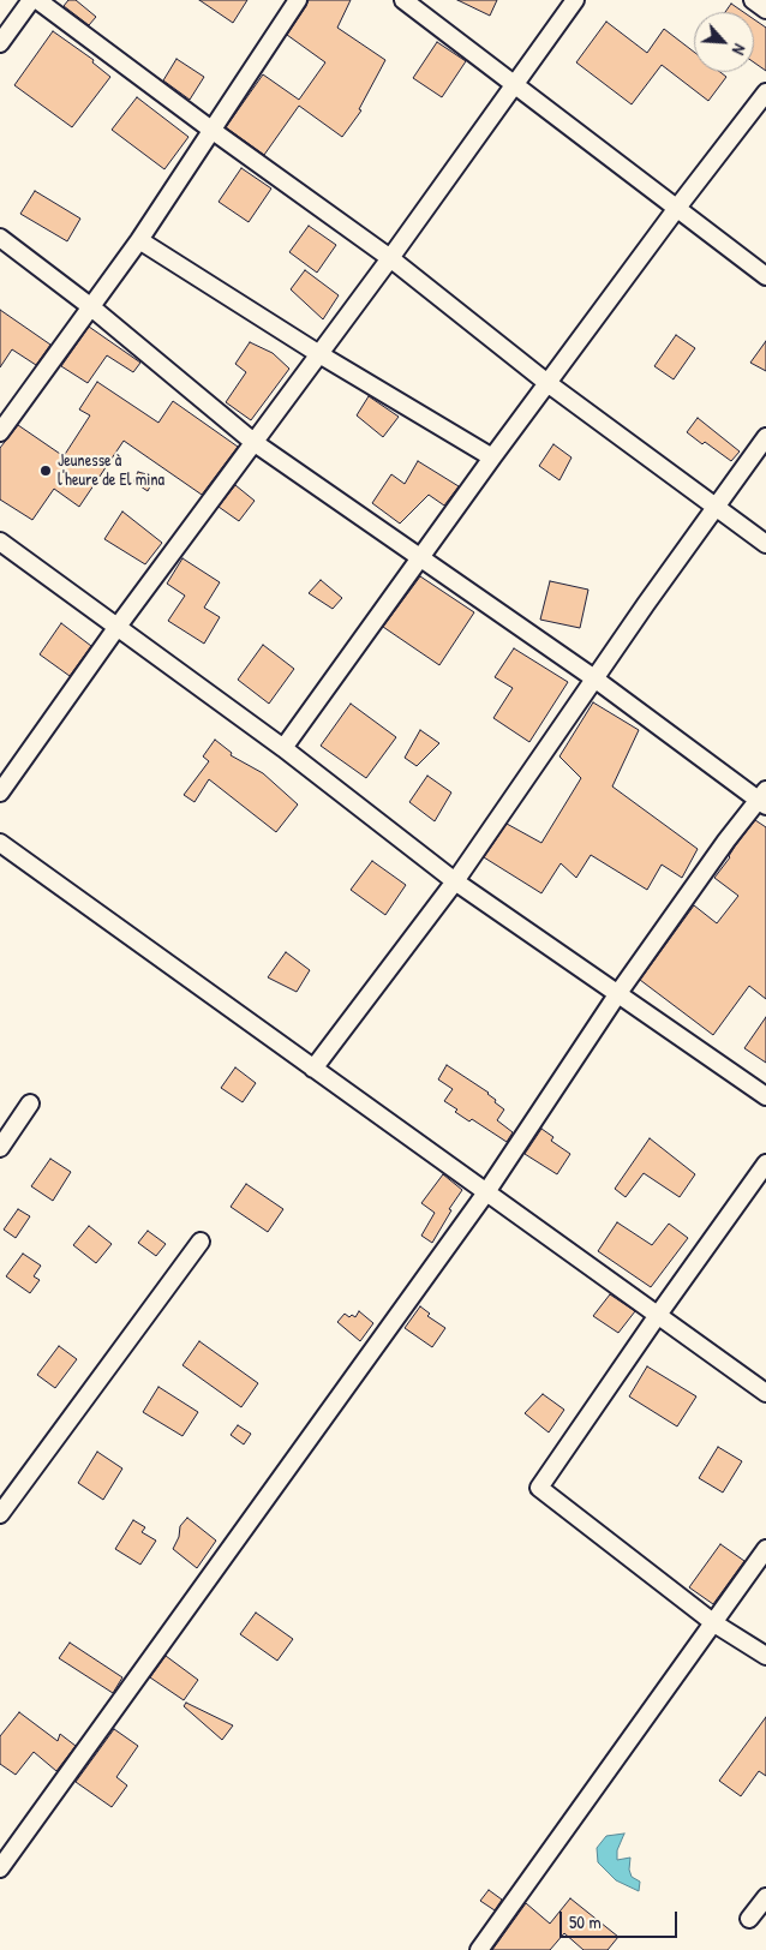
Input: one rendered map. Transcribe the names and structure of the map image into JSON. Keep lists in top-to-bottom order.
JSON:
{
  "places": ["Jeunesse à l'heure de El mina"],
  "scale_bar": "50 m",
  "north": "bottom right"
}
